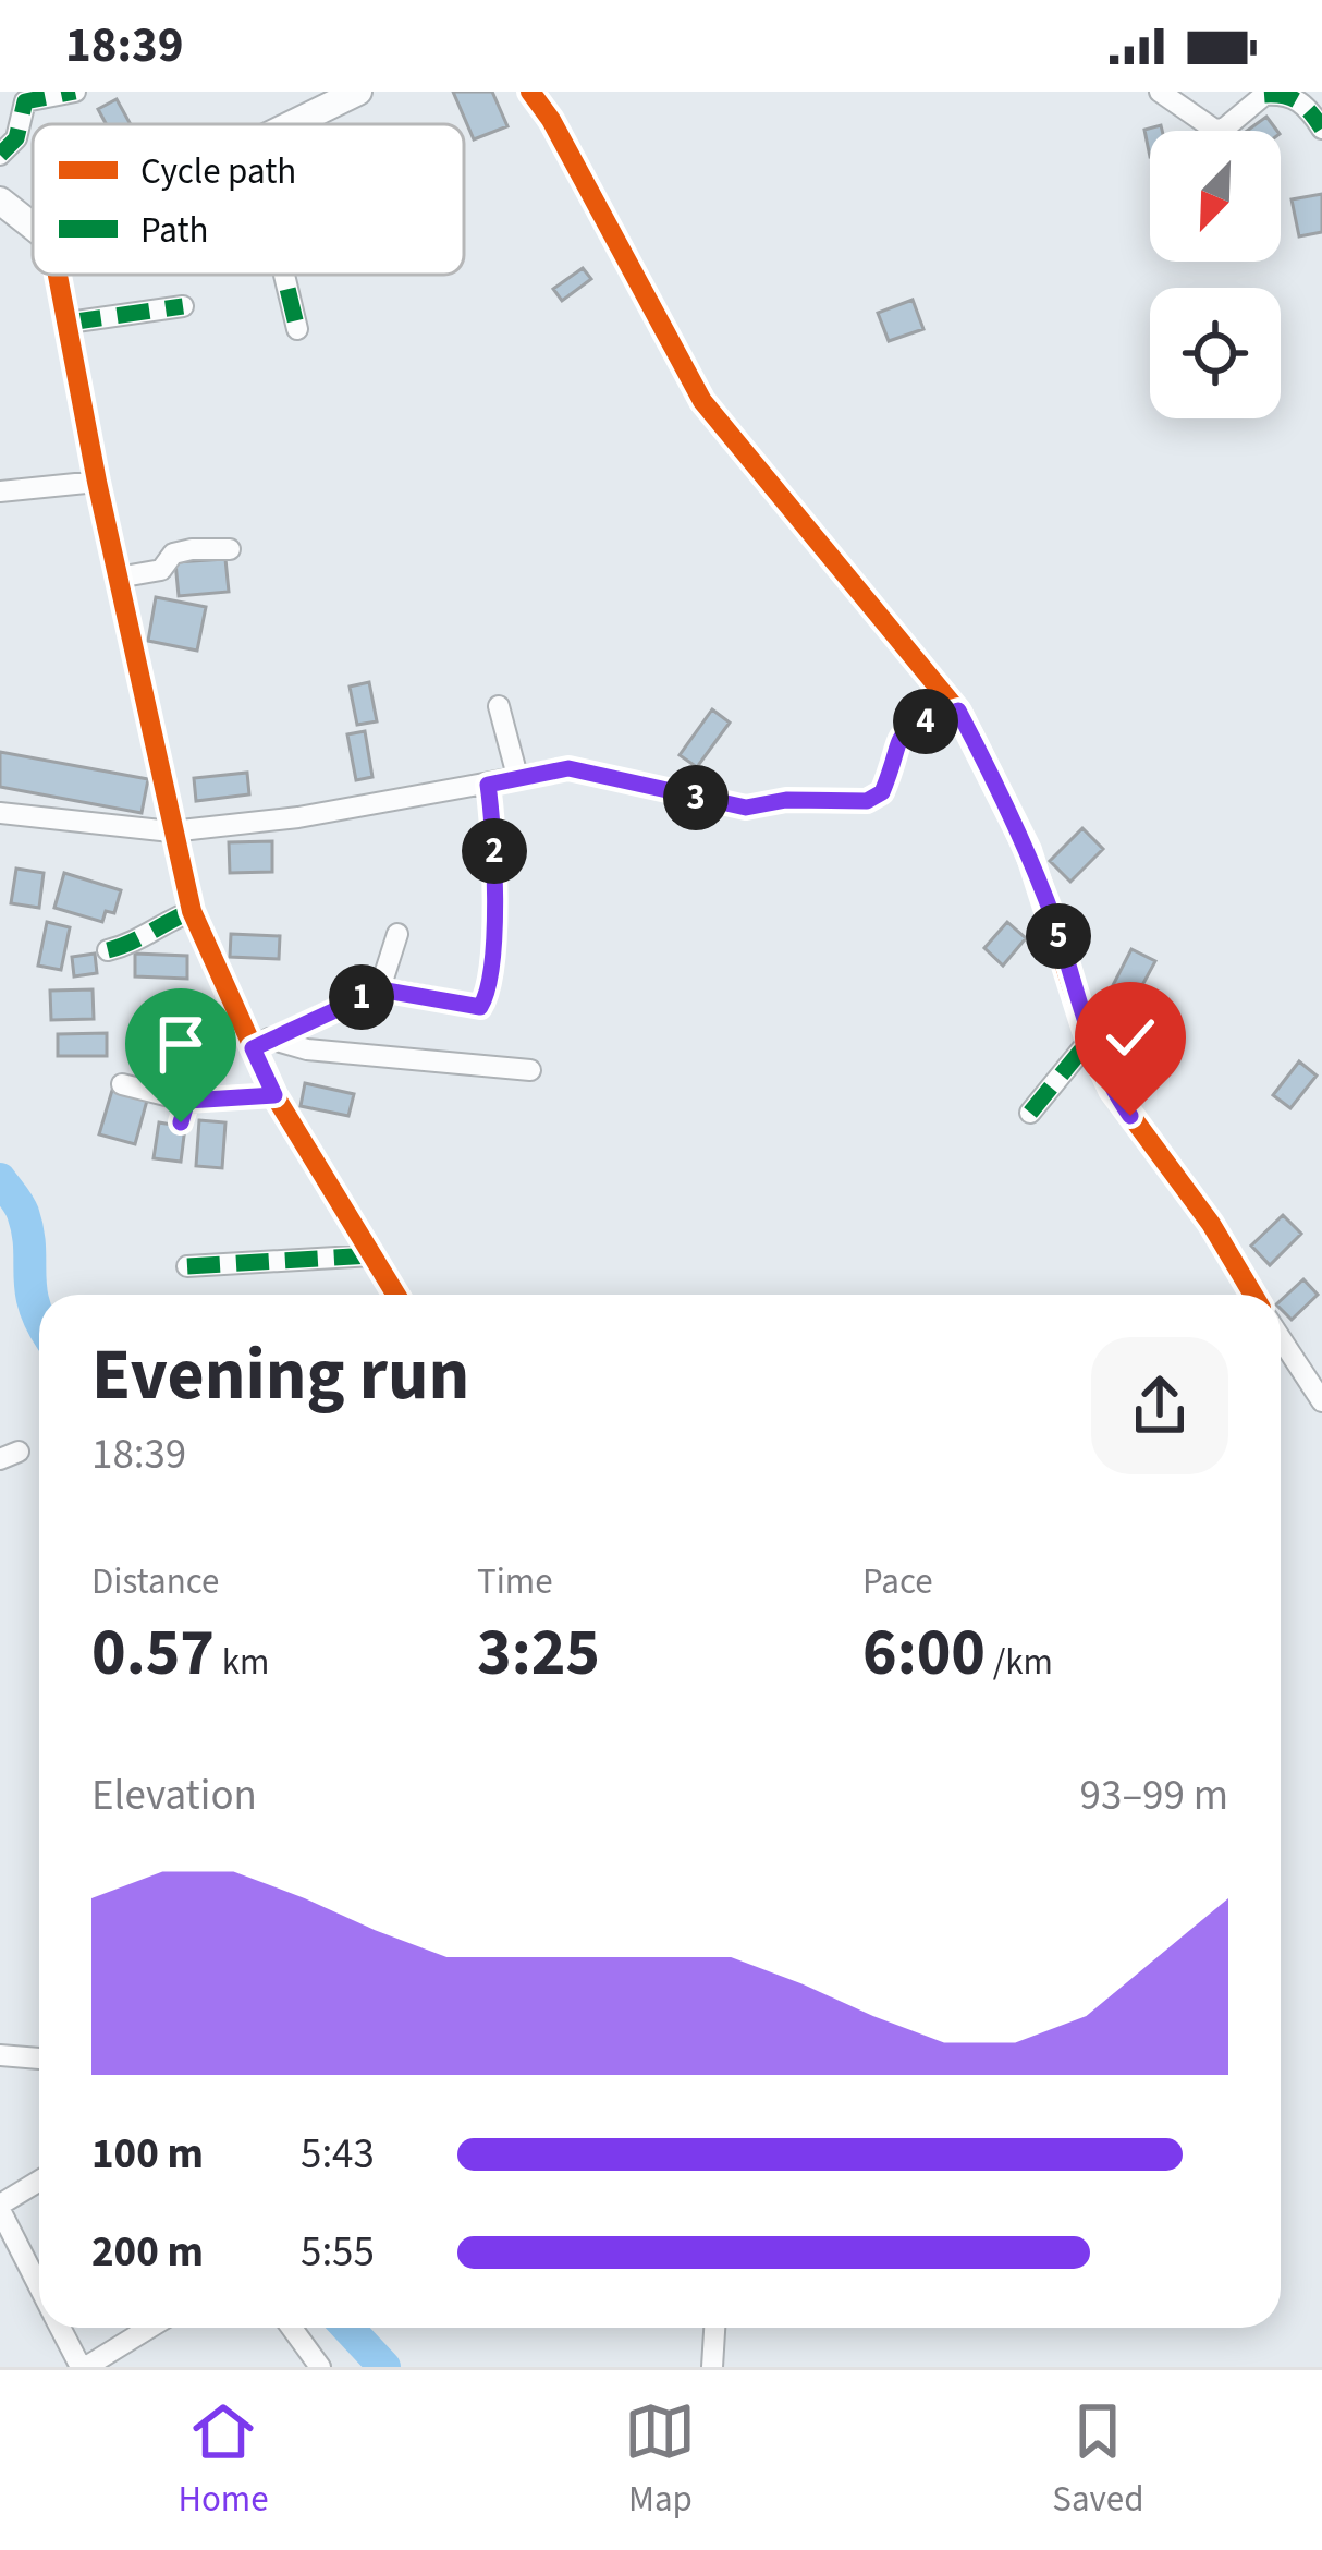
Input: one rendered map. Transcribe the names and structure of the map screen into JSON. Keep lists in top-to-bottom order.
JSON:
{
  "legend": ["Cycle path", "Path"],
  "north": "bottom left",
  "page": {
    "status": "18:39",
    "pins": [
      "4",
      "3",
      "2",
      "5",
      "1"
    ],
    "heading": ["Evening run", "18:39"],
    "stats": [
      ["Distance", "0.57 km"],
      ["Time", "3:25"],
      ["Pace", "6:00 /km"]
    ],
    "chart": ["Elevation", "93–99 m"],
    "list": [
      {
        "name": "100 m",
        "note": "5:43"
      },
      {
        "name": "200 m",
        "note": "5:55"
      }
    ],
    "tabs": ["Home", "Map", "Saved"]
  }
}
